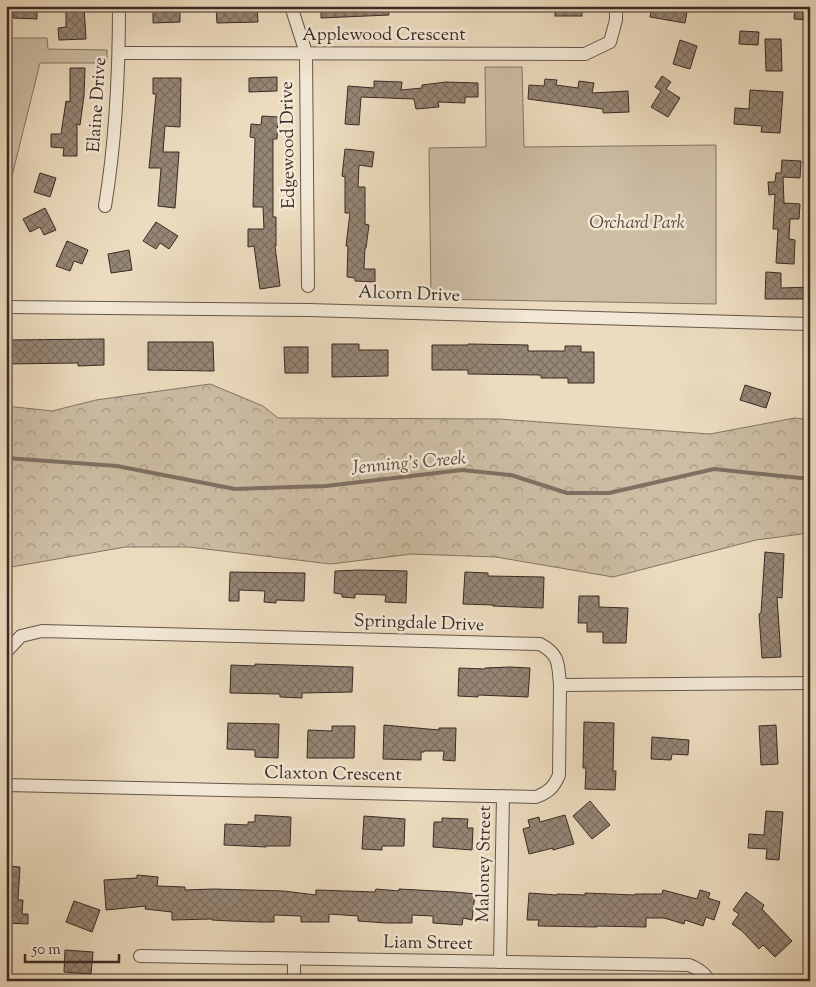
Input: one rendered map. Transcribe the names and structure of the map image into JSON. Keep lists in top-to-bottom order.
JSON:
{
  "streets": {
    "street": [
      "Applewood Crescent",
      "Elaine Drive",
      "Edgewood Drive",
      "Alcorn Drive",
      "Springdale Drive",
      "Claxton Crescent",
      "Maloney Street",
      "Liam Street"
    ]
  },
  "crossings": [
    ["Applewood Crescent", "Elaine Drive"],
    ["Applewood Crescent", "Edgewood Drive"],
    ["Springdale Drive", "Claxton Crescent"],
    ["Claxton Crescent", "Maloney Street"],
    ["Maloney Street", "Liam Street"]
  ],
  "water": ["Jenning's Creek"],
  "parks": ["Orchard Park"],
  "scale_bar": "50 m"
}
